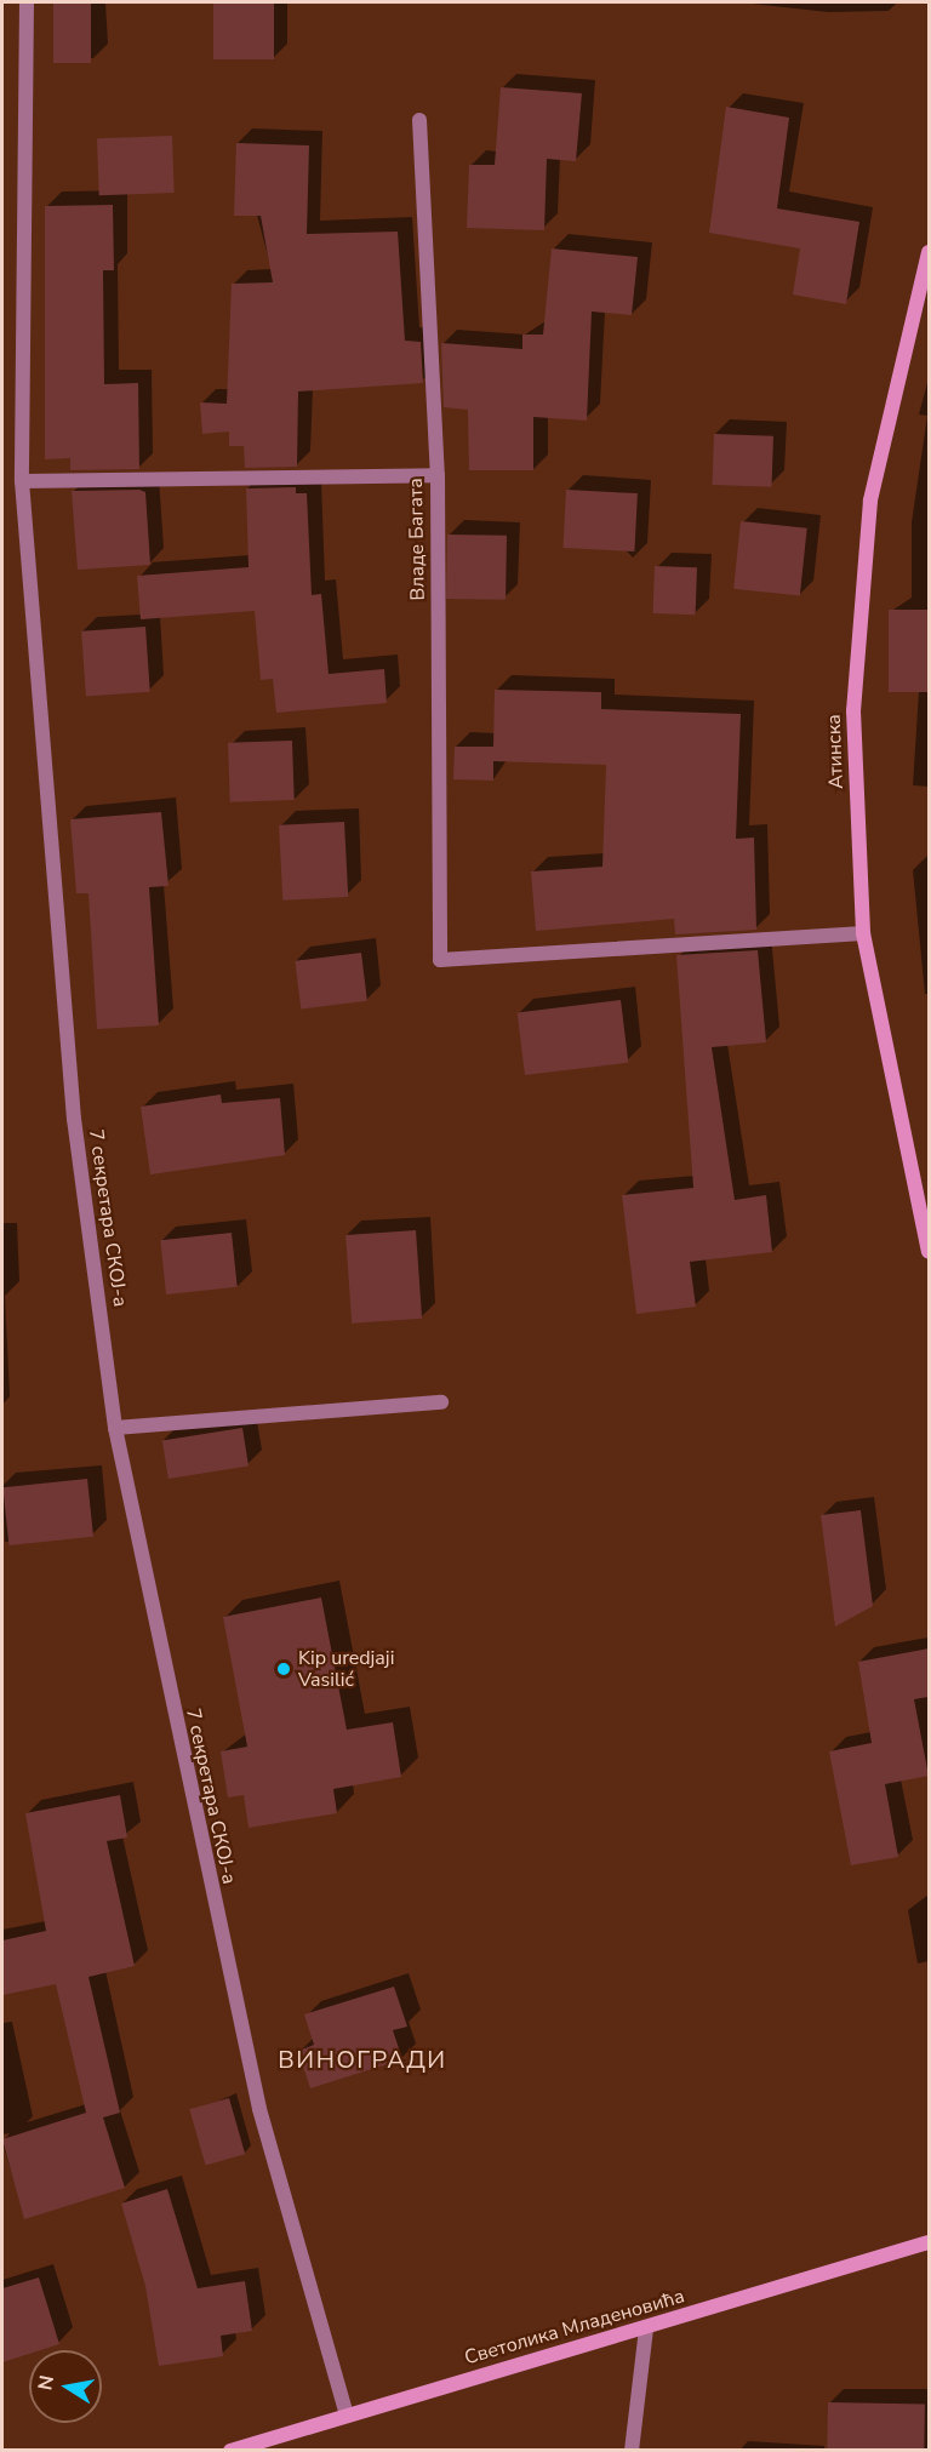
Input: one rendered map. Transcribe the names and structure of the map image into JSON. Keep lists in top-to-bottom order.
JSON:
{
  "streets": {
    "street": [
      "Владе Багата",
      "Атинска",
      "7 секретара СКОЈ-а",
      "Светолика Младеновића"
    ]
  },
  "crossings": [
    ["Владе Багата", "Атинска"],
    ["7 секретара СКОЈ-а", "Светолика Младеновића"]
  ],
  "districts": ["ВИНОГРАДИ"],
  "places": ["Kip uredjaji Vasilić"],
  "north": "left"
}
